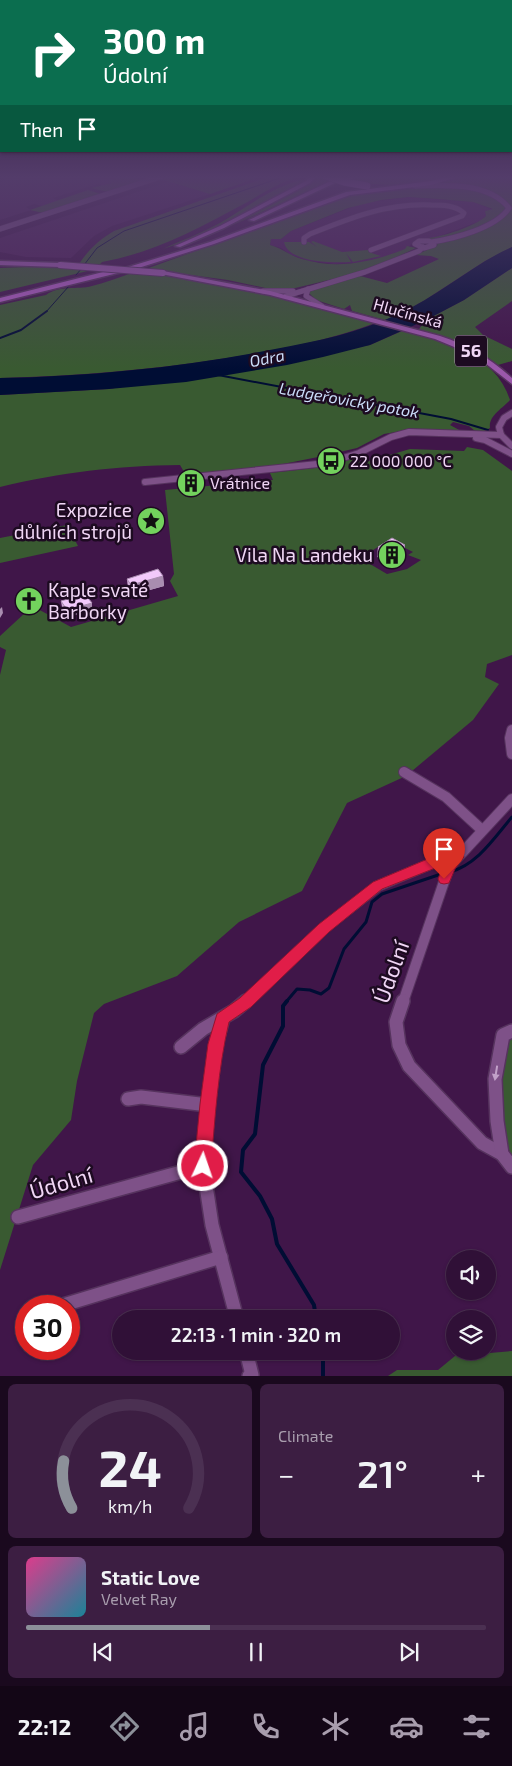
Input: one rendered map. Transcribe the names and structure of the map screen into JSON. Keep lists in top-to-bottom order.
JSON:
{
  "streets": {
    "main road": ["Hlučínská", "56"],
    "street": ["Údolní"]
  },
  "water": ["Odra", "Ludgeřovický potok"],
  "places": {
    "bus stop": ["22 000 000 °C"],
    "building": ["Vrátnice", "Vila Na Landeku"],
    "place": ["Expozice důlních strojů"],
    "church": ["Kaple svaté Barborky"]
  },
  "page": {
    "turn": ["300 m", "Údolní"],
    "then": "Then",
    "limit": "30",
    "trip": "22:13 · 1 min · 320 m",
    "tile": "Climate",
    "heat": ["−", "21°", "+"],
    "song": ["Static Love", "Velvet Ray"],
    "tabs": "22:12",
    "gauge": ["24", "km/h"]
  }
}
